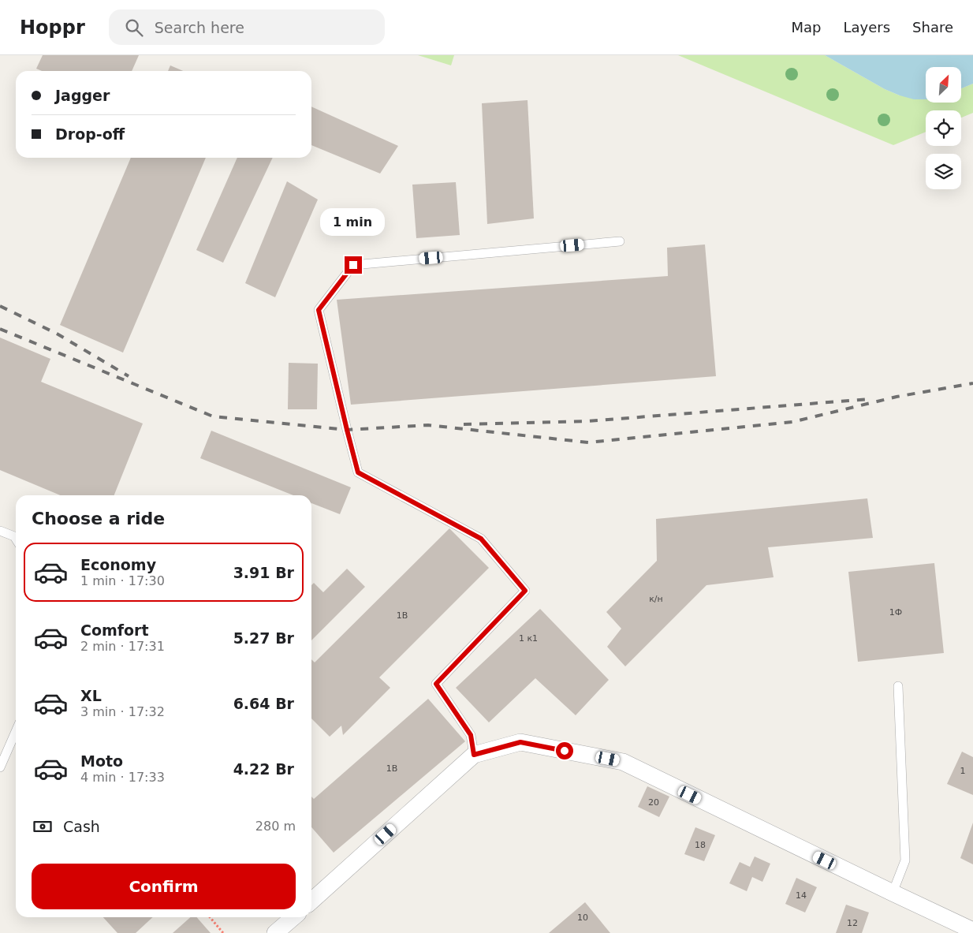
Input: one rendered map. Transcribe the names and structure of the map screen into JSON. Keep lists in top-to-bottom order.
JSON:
{
  "house_numbers": [
    "к/н",
    "1Ф",
    "1В",
    "1 к1",
    "1В",
    "1",
    "20",
    "18",
    "14",
    "10",
    "12"
  ],
  "north": "top right",
  "page": {
    "header": "Hoppr",
    "search": "Search here",
    "nav": ["Map", "Layers", "Share"],
    "banner": ["Jagger", "Drop-off"],
    "bubble": "1 min",
    "heading": "Choose a ride",
    "list": [
      {
        "name": "Economy",
        "note": "1 min · 17:30",
        "value": "3.91 Br"
      },
      {
        "name": "Comfort",
        "note": "2 min · 17:31",
        "value": "5.27 Br"
      },
      {
        "name": "XL",
        "note": "3 min · 17:32",
        "value": "6.64 Br"
      },
      {
        "name": "Moto",
        "note": "4 min · 17:33",
        "value": "4.22 Br"
      }
    ],
    "pay": ["Cash", "280 m"],
    "buttons": "Confirm"
  }
}
